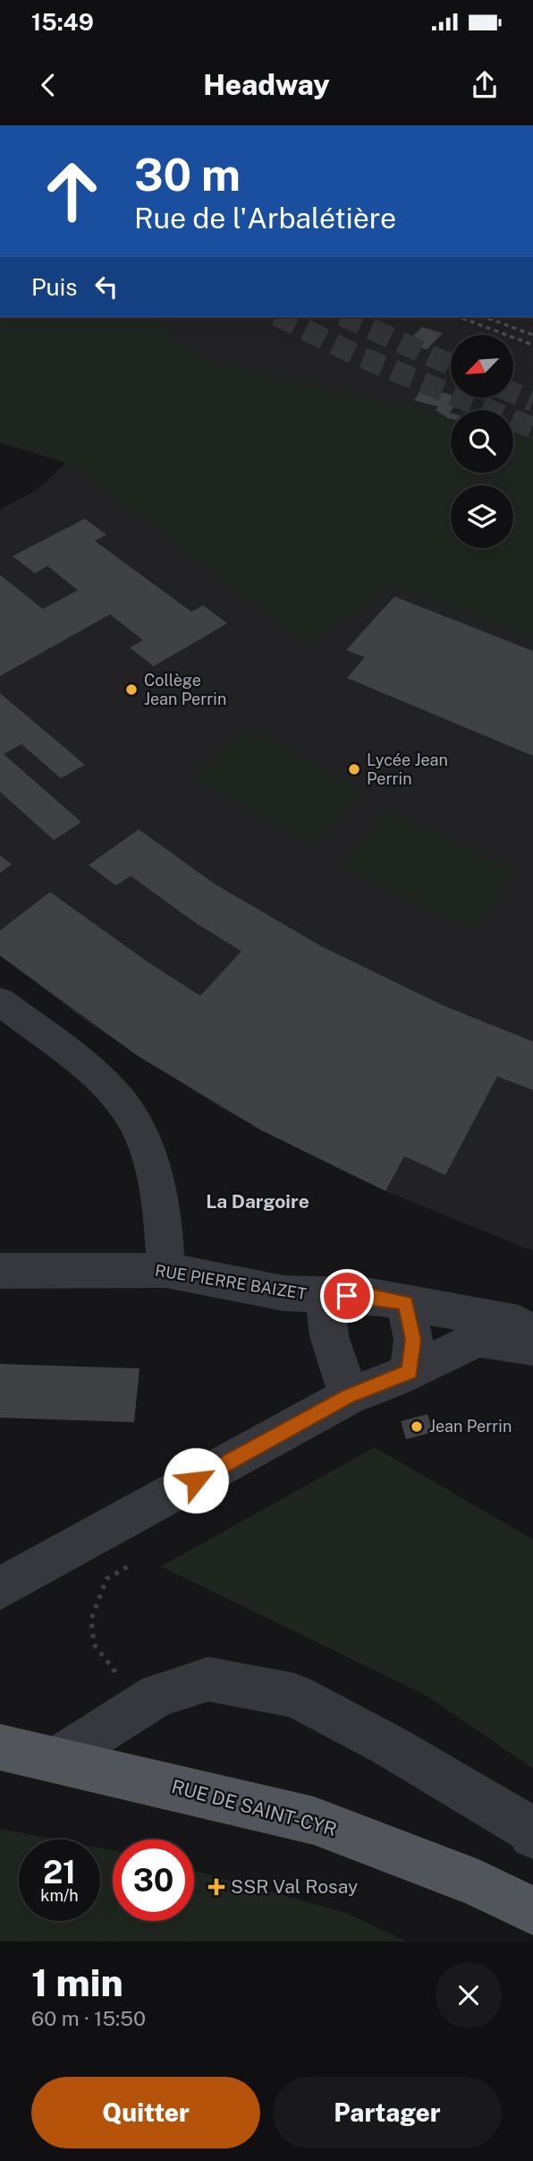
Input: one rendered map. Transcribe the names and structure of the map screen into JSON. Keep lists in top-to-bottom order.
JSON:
{
  "streets": {
    "main road": ["RUE DE SAINT-CYR"],
    "street": ["RUE PIERRE BAIZET"]
  },
  "districts": ["La Dargoire"],
  "places": {
    "other": ["Collège Jean Perrin", "Lycée Jean Perrin", "Jean Perrin"],
    "health": ["SSR Val Rosay"]
  },
  "north": "bottom left",
  "page": {
    "status": "15:49",
    "header": "Headway",
    "turn": ["30 m", "Rue de l'Arbalétière"],
    "then": "Puis",
    "speed": "21 km/h",
    "limit": "30",
    "heading": ["1 min", "60 m · 15:50"],
    "buttons": ["Quitter", "Partager"]
  }
}
